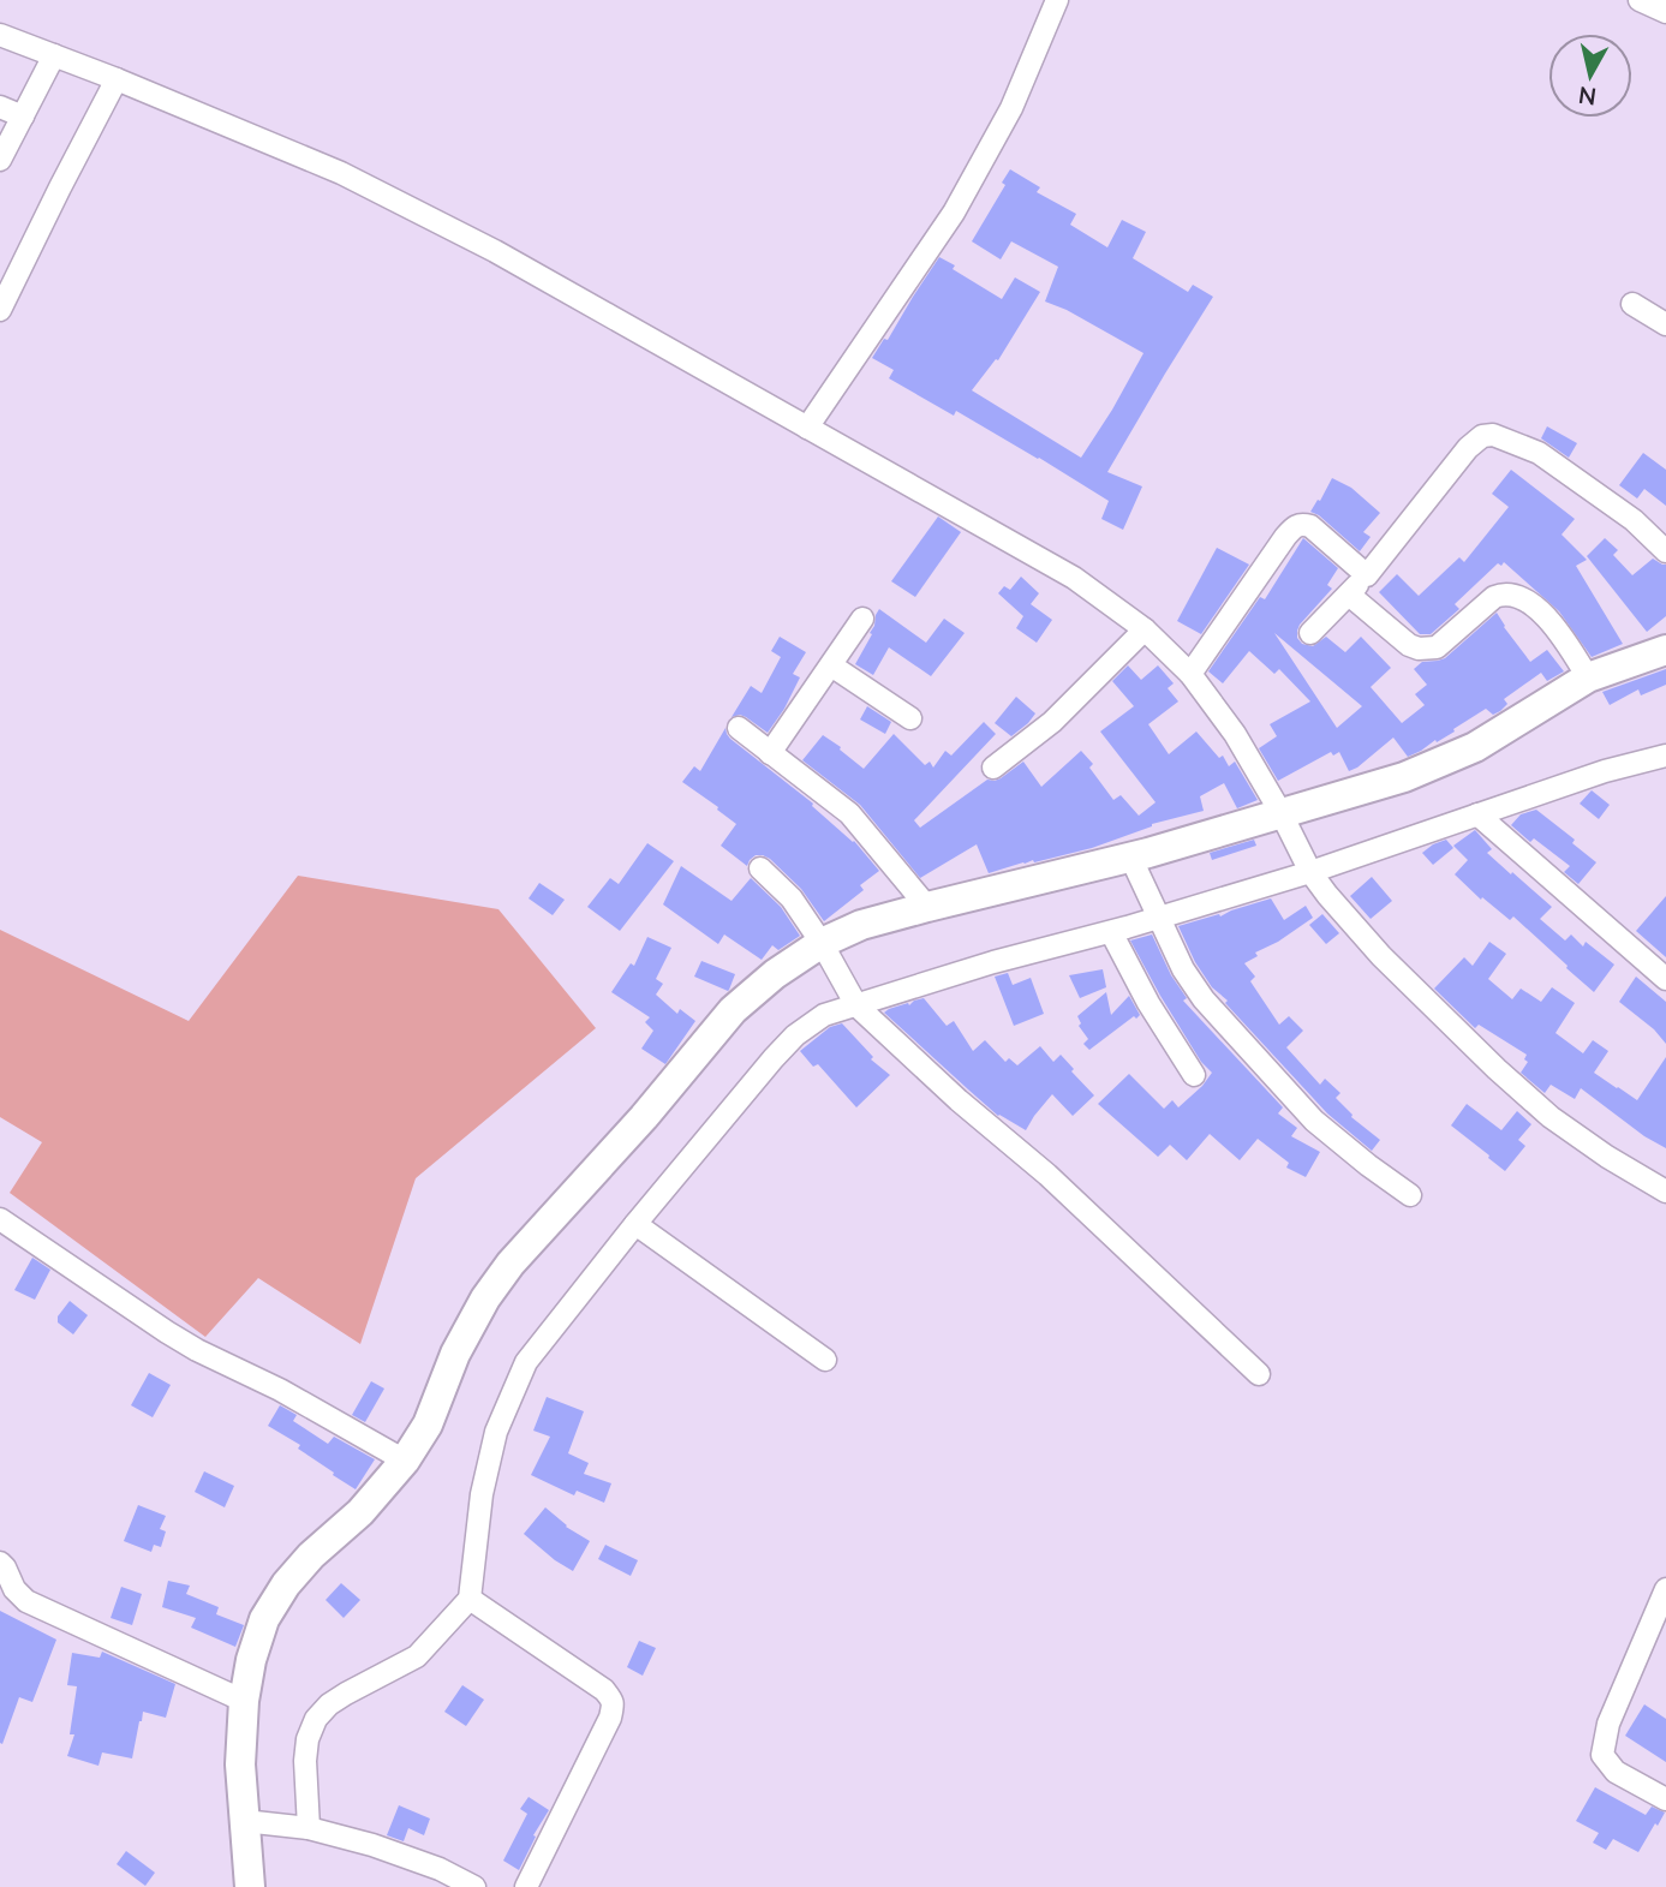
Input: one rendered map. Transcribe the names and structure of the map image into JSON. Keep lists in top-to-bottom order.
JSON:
{
  "north": "bottom"
}
